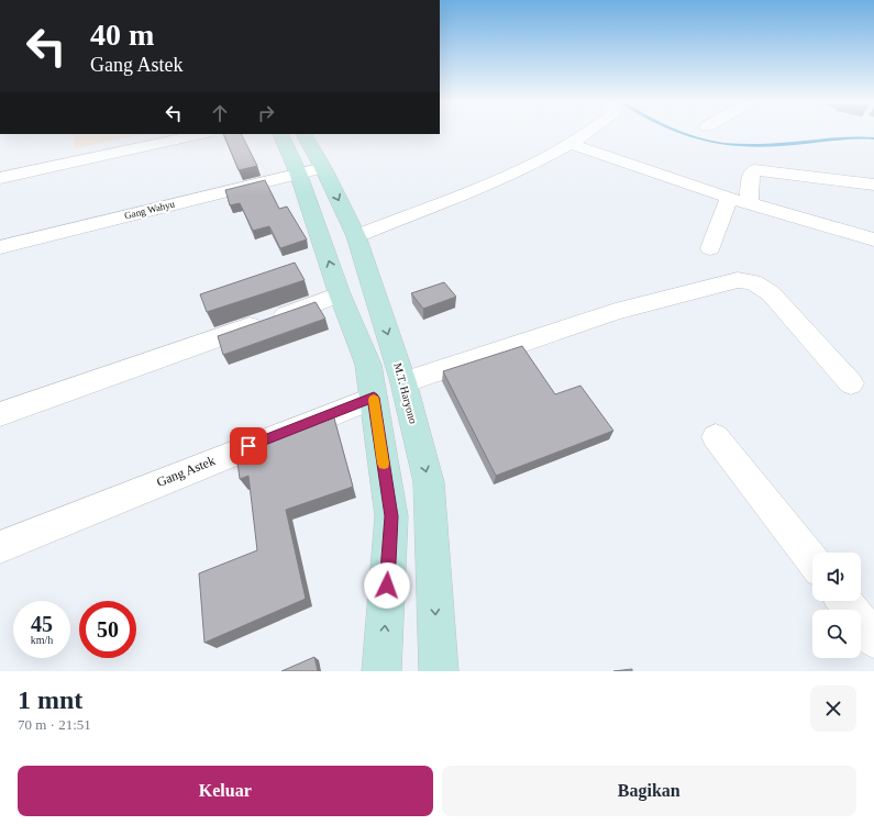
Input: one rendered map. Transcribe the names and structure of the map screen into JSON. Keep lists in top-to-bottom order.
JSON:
{
  "streets": {
    "main road": ["M.T. Haryono"],
    "street": ["Gang Wahyu", "Gang Astek"]
  },
  "crossings": [
    ["Gang Wahyu", "M.T. Haryono"],
    ["M.T. Haryono", "Gang Astek"]
  ],
  "page": {
    "turn": ["40 m", "Gang Astek"],
    "speed": "45 km/h",
    "limit": "50",
    "heading": ["1 mnt", "70 m · 21:51"],
    "buttons": ["Keluar", "Bagikan"]
  }
}
